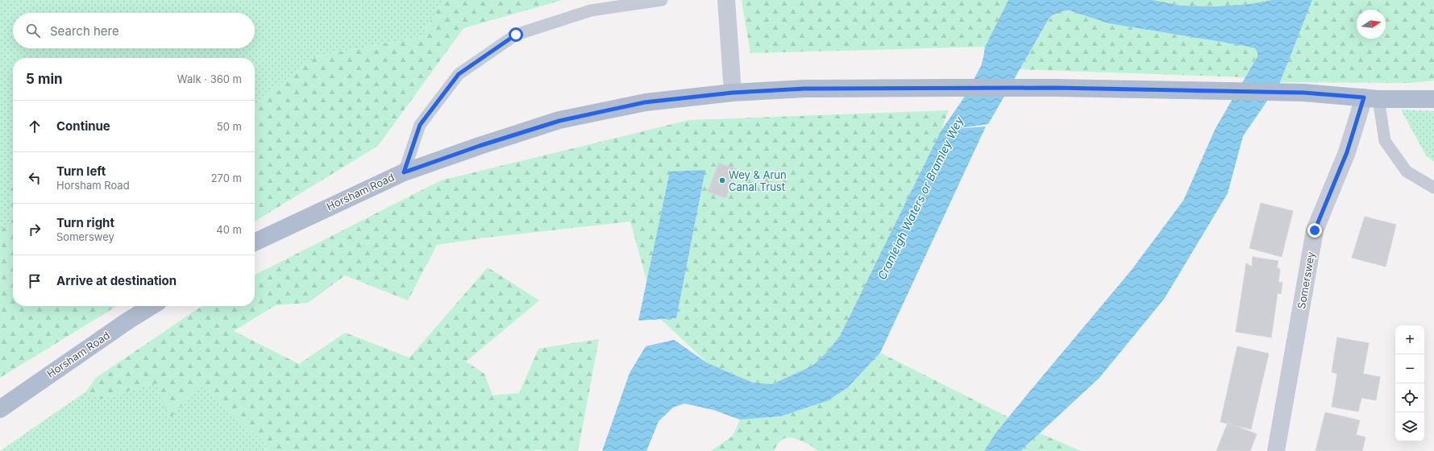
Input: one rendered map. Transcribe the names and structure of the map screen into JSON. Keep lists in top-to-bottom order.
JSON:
{
  "streets": {
    "main road": ["Horsham Road"],
    "street": ["Somerswey"]
  },
  "crossings": [
    ["Horsham Road", "Somerswey"]
  ],
  "water": ["Cranleigh Waters or Bramley Wey"],
  "places": ["Wey & Arun Canal Trust"],
  "north": "right",
  "page": {
    "search": "Search here",
    "heading": ["5 min", "Walk · 360 m"],
    "list": [
      ["Continue", "50 m"],
      ["Turn left", "Horsham Road", "270 m"],
      ["Turn right", "Somerswey", "40 m"],
      "Arrive at destination"
    ],
    "map_buttons": ["+", "−"]
  }
}
